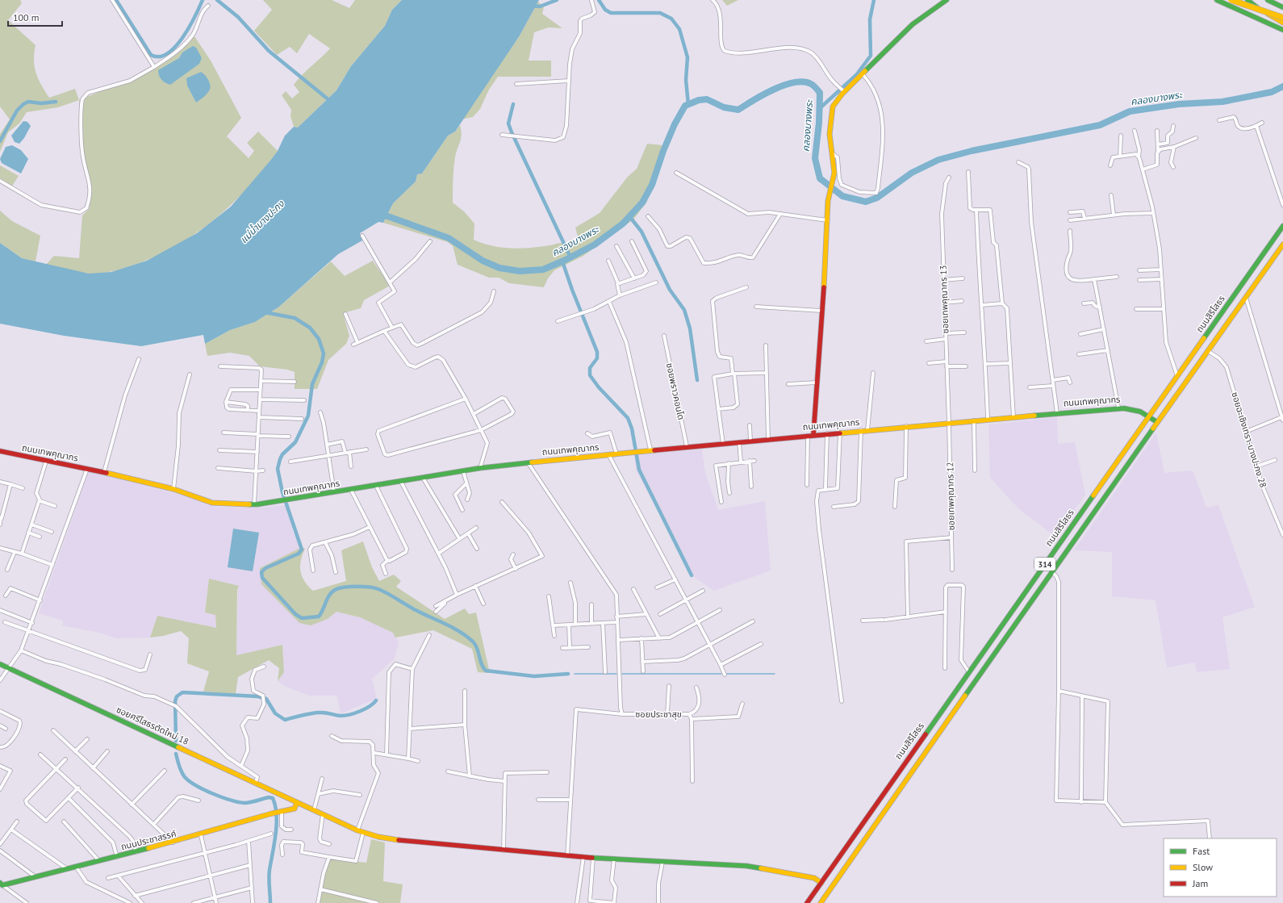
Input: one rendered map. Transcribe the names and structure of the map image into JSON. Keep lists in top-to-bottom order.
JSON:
{
  "streets": {
    "main road": [
      "ถนนสิริโสธร",
      "ถนนเทพคุณากร",
      "314",
      "ซอยศรีโสธรตัดใหม่ 18",
      "ถนนประชาสรรค์"
    ],
    "street": [
      "ซอยเทพคุณากร 13",
      "ซอยพราวคอนโด",
      "ซอยฉะเชิงเทรา-บางปะกง 28",
      "ซอยเทพคุณากร 12",
      "ซอยประชาสุข"
    ]
  },
  "crossings": [
    ["ซอยเทพคุณากร 13", "ถนนเทพคุณากร"],
    ["ซอยเทพคุณากร 13", "ซอยเทพคุณากร 12"],
    ["ถนนสิริโสธร", "ถนนเทพคุณากร"],
    ["ถนนสิริโสธร", "ซอยศรีโสธรตัดใหม่ 18"],
    ["ซอยพราวคอนโด", "ถนนเทพคุณากร"],
    ["ถนนเทพคุณากร", "ซอยเทพคุณากร 12"],
    ["ถนนเทพคุณากร", "314"],
    ["ซอยฉะเชิงเทรา-บางปะกง 28", "314"],
    ["ซอยศรีโสธรตัดใหม่ 18", "ถนนประชาสรรค์"]
  ],
  "water": ["คลองบางพระ", "แม่น้ำบางปะกง"],
  "legend": ["Fast", "Slow", "Jam"],
  "scale_bar": "100 m"
}
